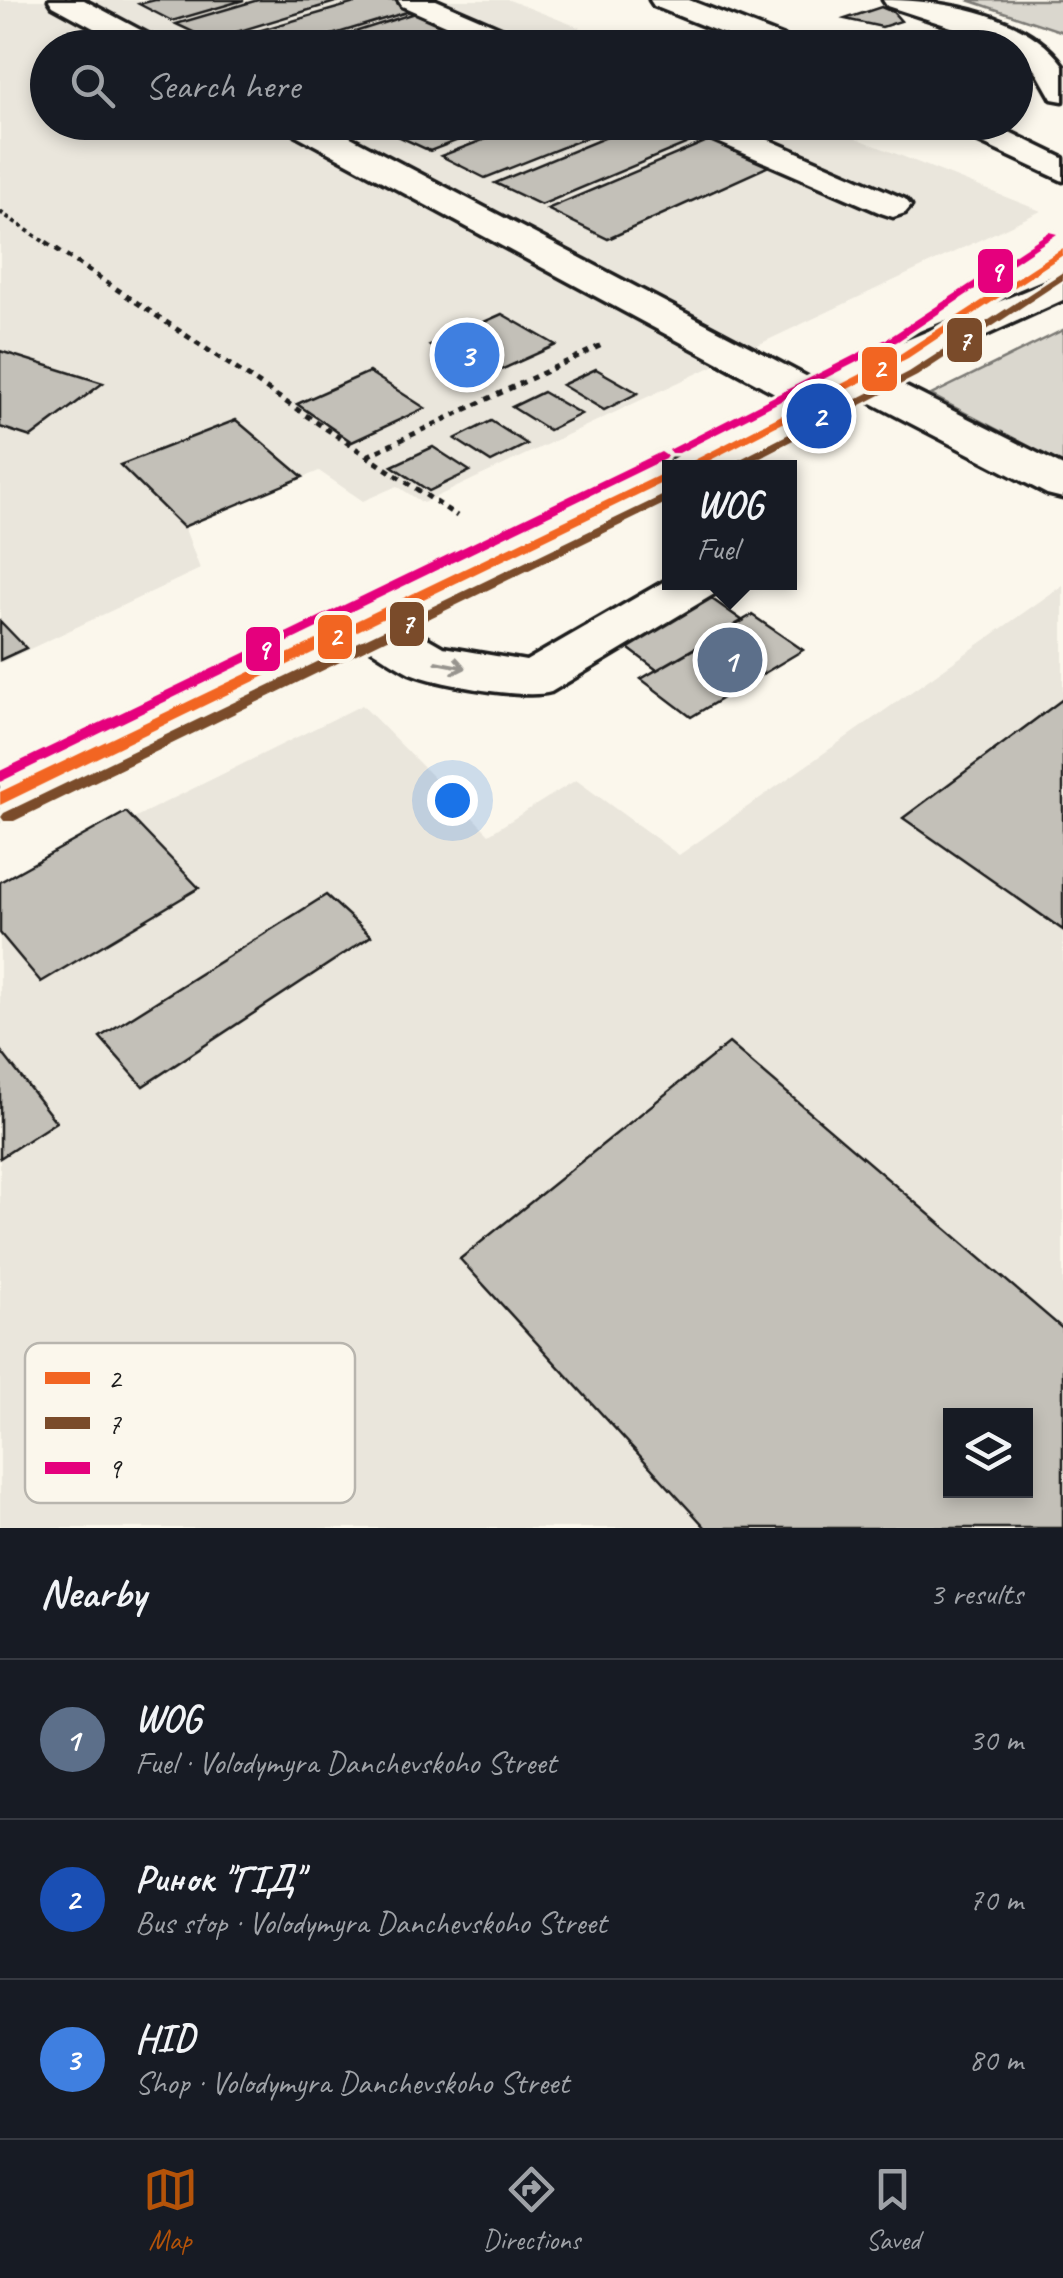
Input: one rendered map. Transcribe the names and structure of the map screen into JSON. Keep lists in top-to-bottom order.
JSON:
{
  "lines": ["transit line 9", "transit line 2", "transit line 7"],
  "legend": ["2", "7", "9"],
  "page": {
    "search": "Search here",
    "pins": ["3", "2", "1"],
    "popup": ["WOG", "Fuel"],
    "heading": ["Nearby", "3 results"],
    "list": [
      {
        "mark": "1",
        "name": "WOG",
        "note": "Fuel · Volodymyra Danchevskoho Street",
        "value": "30 m"
      },
      {
        "mark": "2",
        "name": "Ринок \"ГІД\"",
        "note": "Bus stop · Volodymyra Danchevskoho Street",
        "value": "70 m"
      },
      {
        "mark": "3",
        "name": "HID",
        "note": "Shop · Volodymyra Danchevskoho Street",
        "value": "80 m"
      }
    ],
    "nav": ["Map", "Directions", "Saved"]
  }
}
